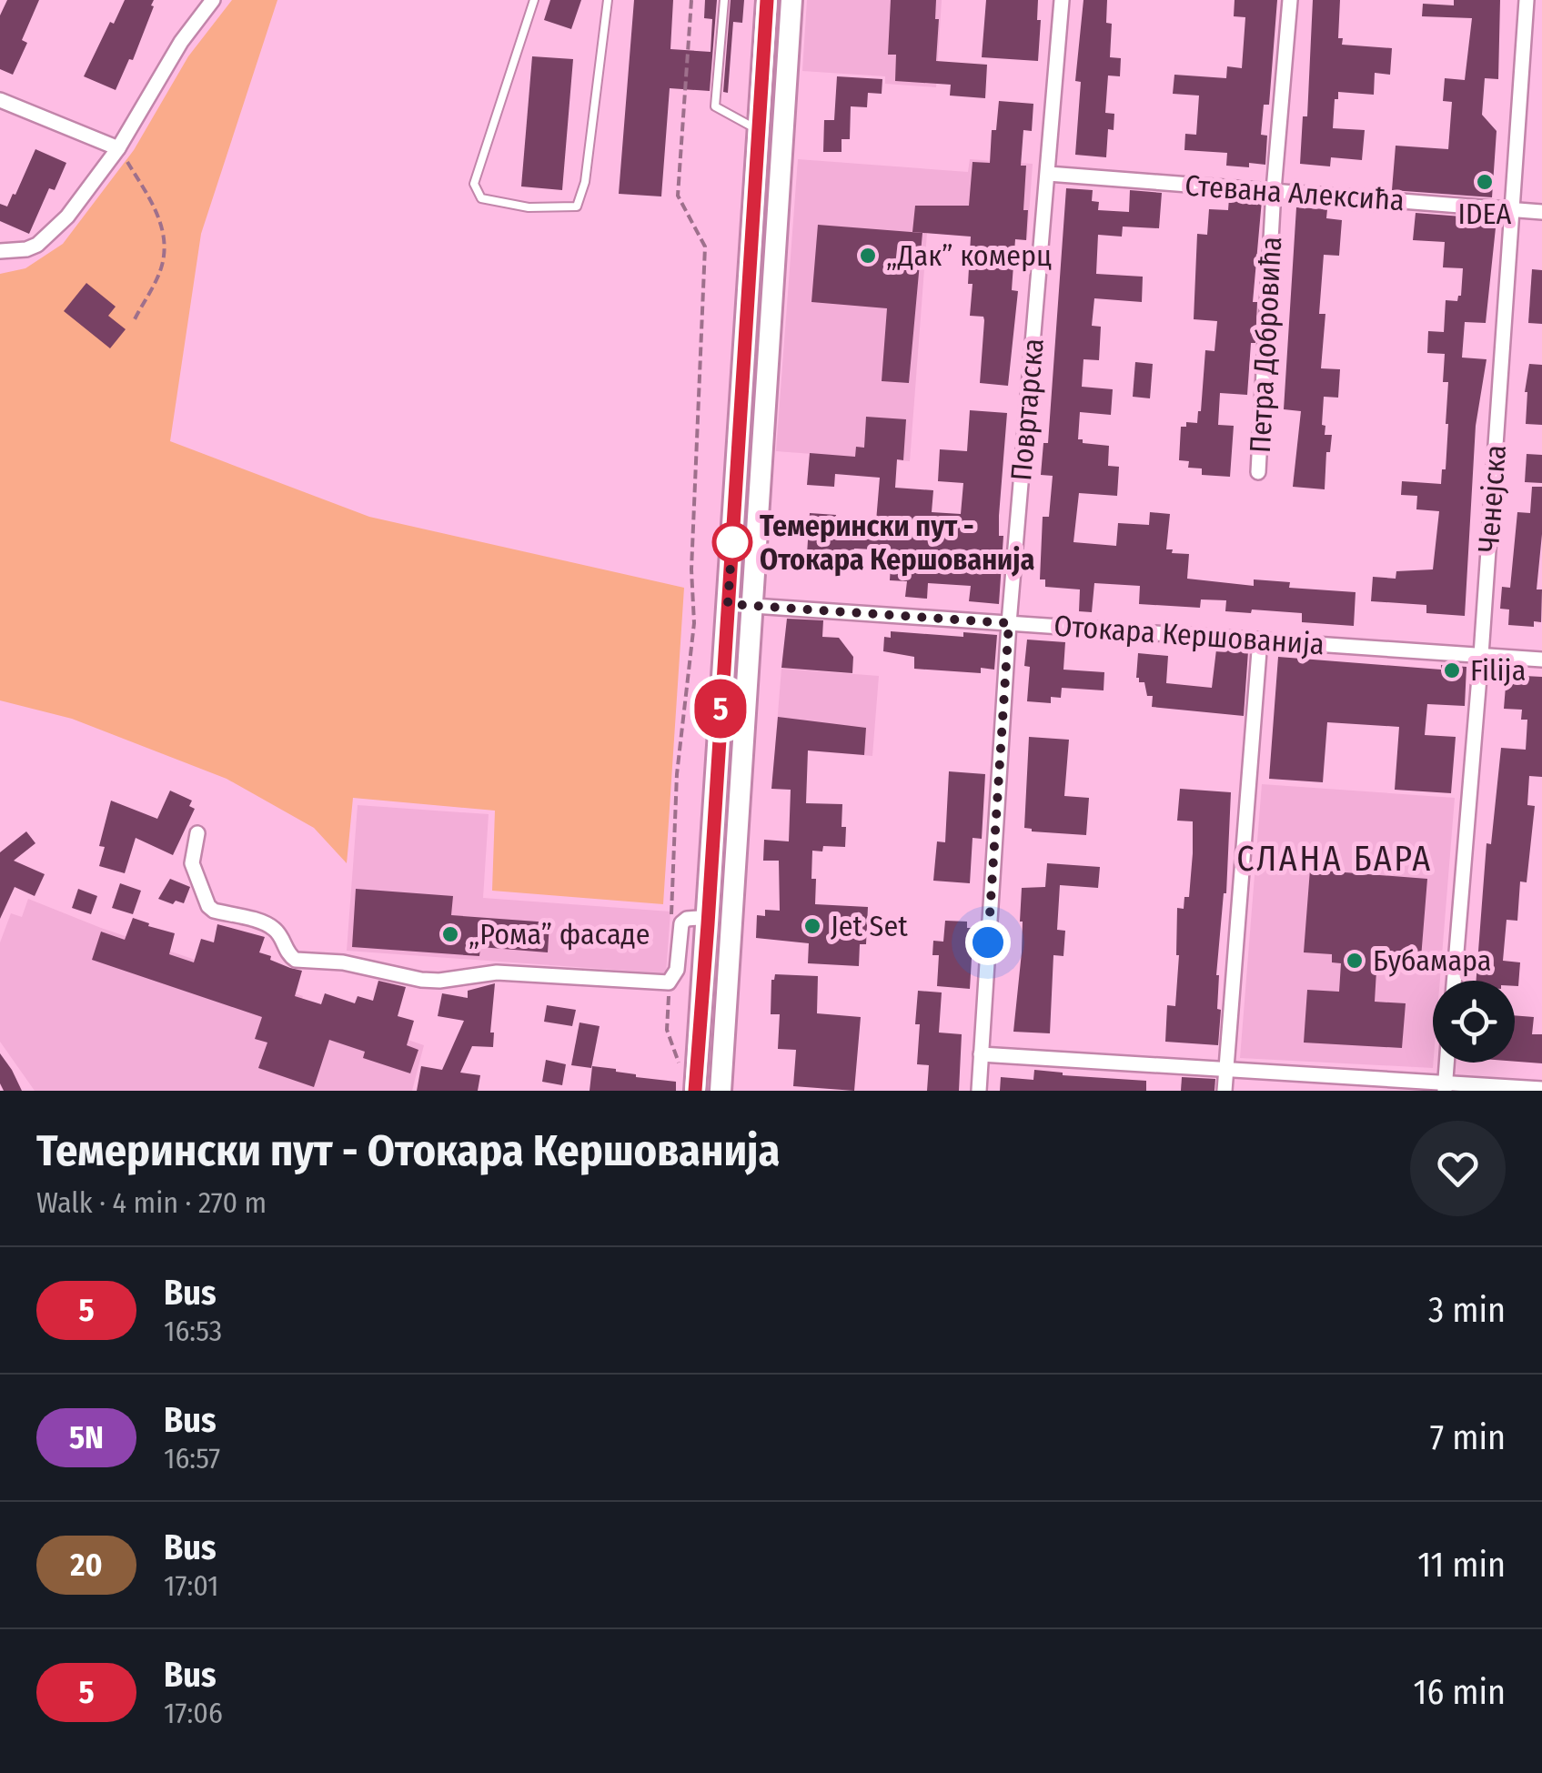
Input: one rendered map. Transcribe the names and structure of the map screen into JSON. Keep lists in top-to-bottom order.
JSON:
{
  "streets": {
    "street": [
      "Стевана Алексића",
      "Петра Добровића",
      "Повртарска",
      "Ченејска",
      "Отокара Кершованија"
    ]
  },
  "crossings": [
    ["Стевана Алексића", "Петра Добровића"],
    ["Стевана Алексића", "Повртарска"],
    ["Стевана Алексића", "Ченејска"],
    ["Повртарска", "Отокара Кершованија"],
    ["Ченејска", "Отокара Кершованија"]
  ],
  "districts": ["СЛАНА БАРА"],
  "places": [
    "IDEA",
    "„Дак” комерц",
    "Темерински пут - Отокара Кершованија",
    "Filija",
    "Jet Set",
    "„Рома” фасаде",
    "Бубамара"
  ],
  "lines": ["bus line 5"],
  "page": {
    "on_map": "5",
    "heading": ["Темерински пут - Отокара Кершованија", "Walk · 4 min · 270 m"],
    "list": [
      {
        "mark": "5",
        "name": "Bus",
        "note": "16:53",
        "value": "3 min"
      },
      {
        "mark": "5N",
        "name": "Bus",
        "note": "16:57",
        "value": "7 min"
      },
      {
        "mark": "20",
        "name": "Bus",
        "note": "17:01",
        "value": "11 min"
      },
      {
        "mark": "5",
        "name": "Bus",
        "note": "17:06",
        "value": "16 min"
      }
    ]
  }
}
